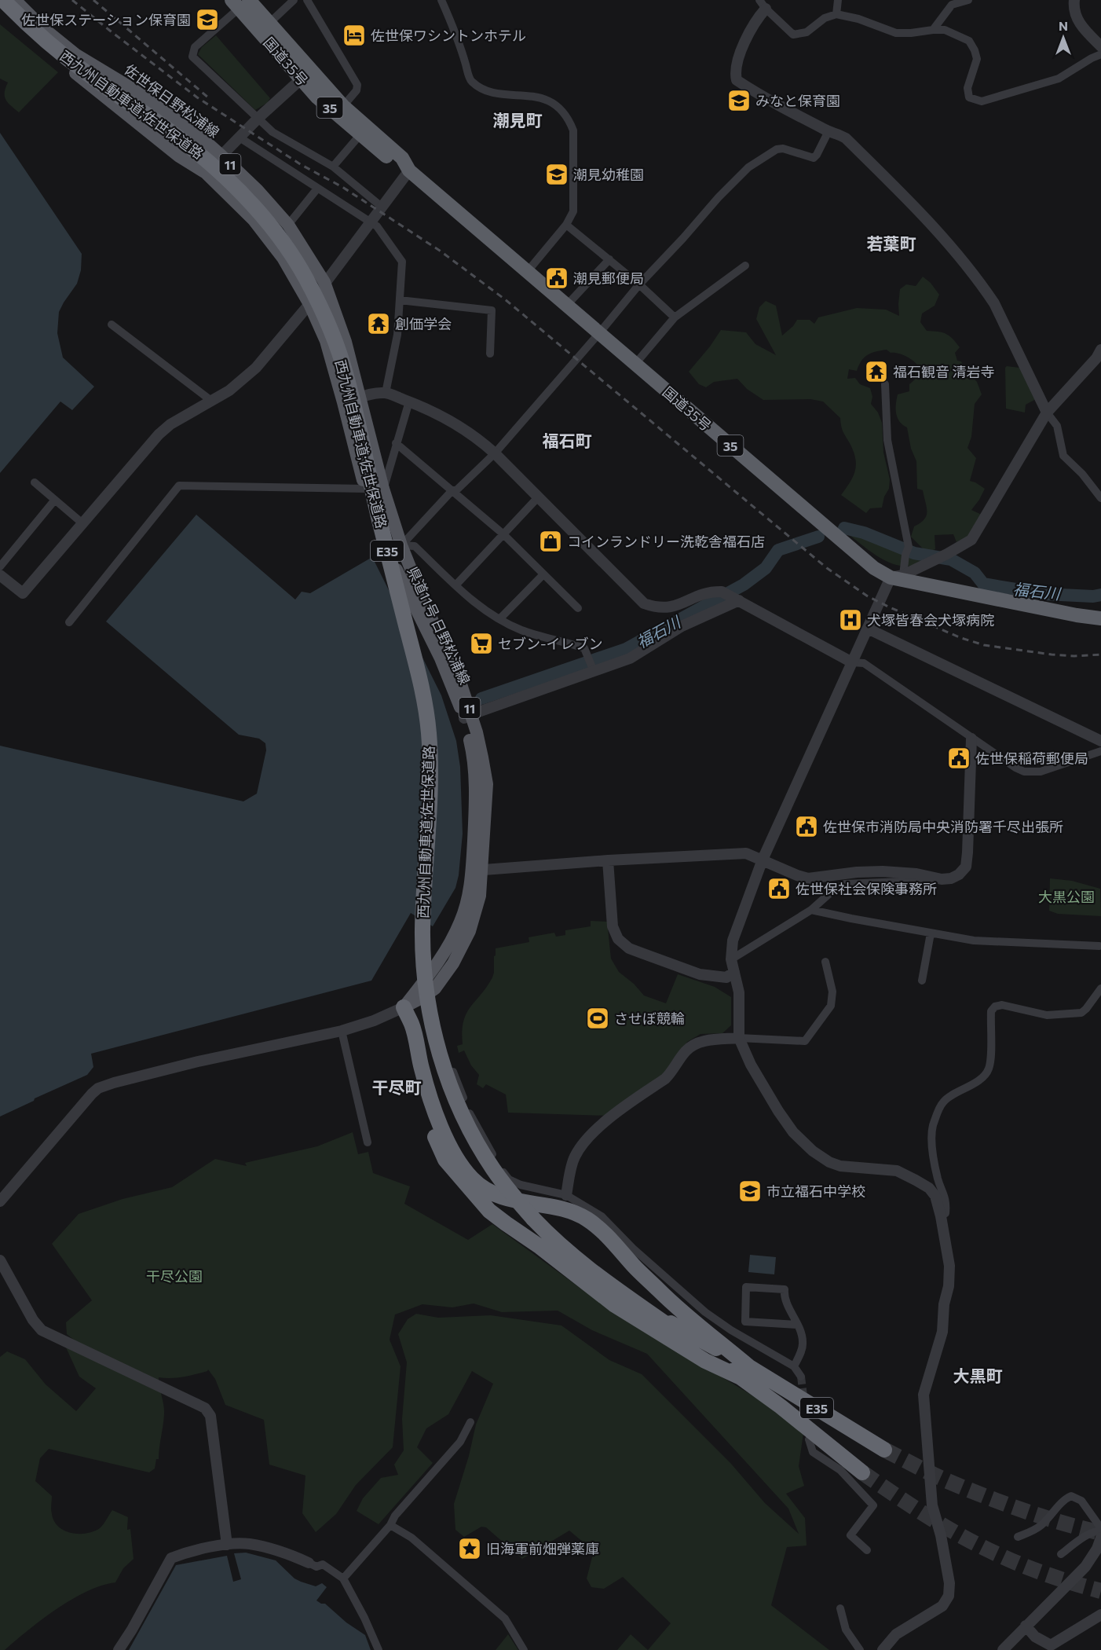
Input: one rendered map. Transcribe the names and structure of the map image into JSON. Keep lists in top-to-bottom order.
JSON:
{
  "streets": {
    "highway": [
      "国道35号",
      "西九州自動車道;佐世保道路",
      "35",
      "E35"
    ],
    "main road": ["佐世保日野松浦線", "11", "県道11号 日野松浦線"]
  },
  "crossings": [
    ["佐世保日野松浦線", "県道11号 日野松浦線"]
  ],
  "districts": [
    "潮見町",
    "若葉町",
    "福石町",
    "干尽町",
    "大黒町"
  ],
  "water": ["福石川"],
  "parks": ["大黒公園", "干尽公園"],
  "places": {
    "school or university": [
      "佐世保ステーション保育園",
      "みなと保育園",
      "潮見幼稚園",
      "市立福石中学校"
    ],
    "hotel": ["佐世保ワシントンホテル"],
    "public building": [
      "潮見郵便局",
      "佐世保稲荷郵便局",
      "佐世保市消防局中央消防署千尽出張所",
      "佐世保社会保険事務所"
    ],
    "temple": ["創価学会", "福石観音 清岩寺"],
    "shop": ["コインランドリー洗乾舎福石店"],
    "hospital": ["犬塚皆春会犬塚病院"],
    "supermarket": ["セブン-イレブン"],
    "sports": ["させぼ競輪"],
    "place": ["旧海軍前畑弾薬庫"]
  },
  "north": "top"
}
